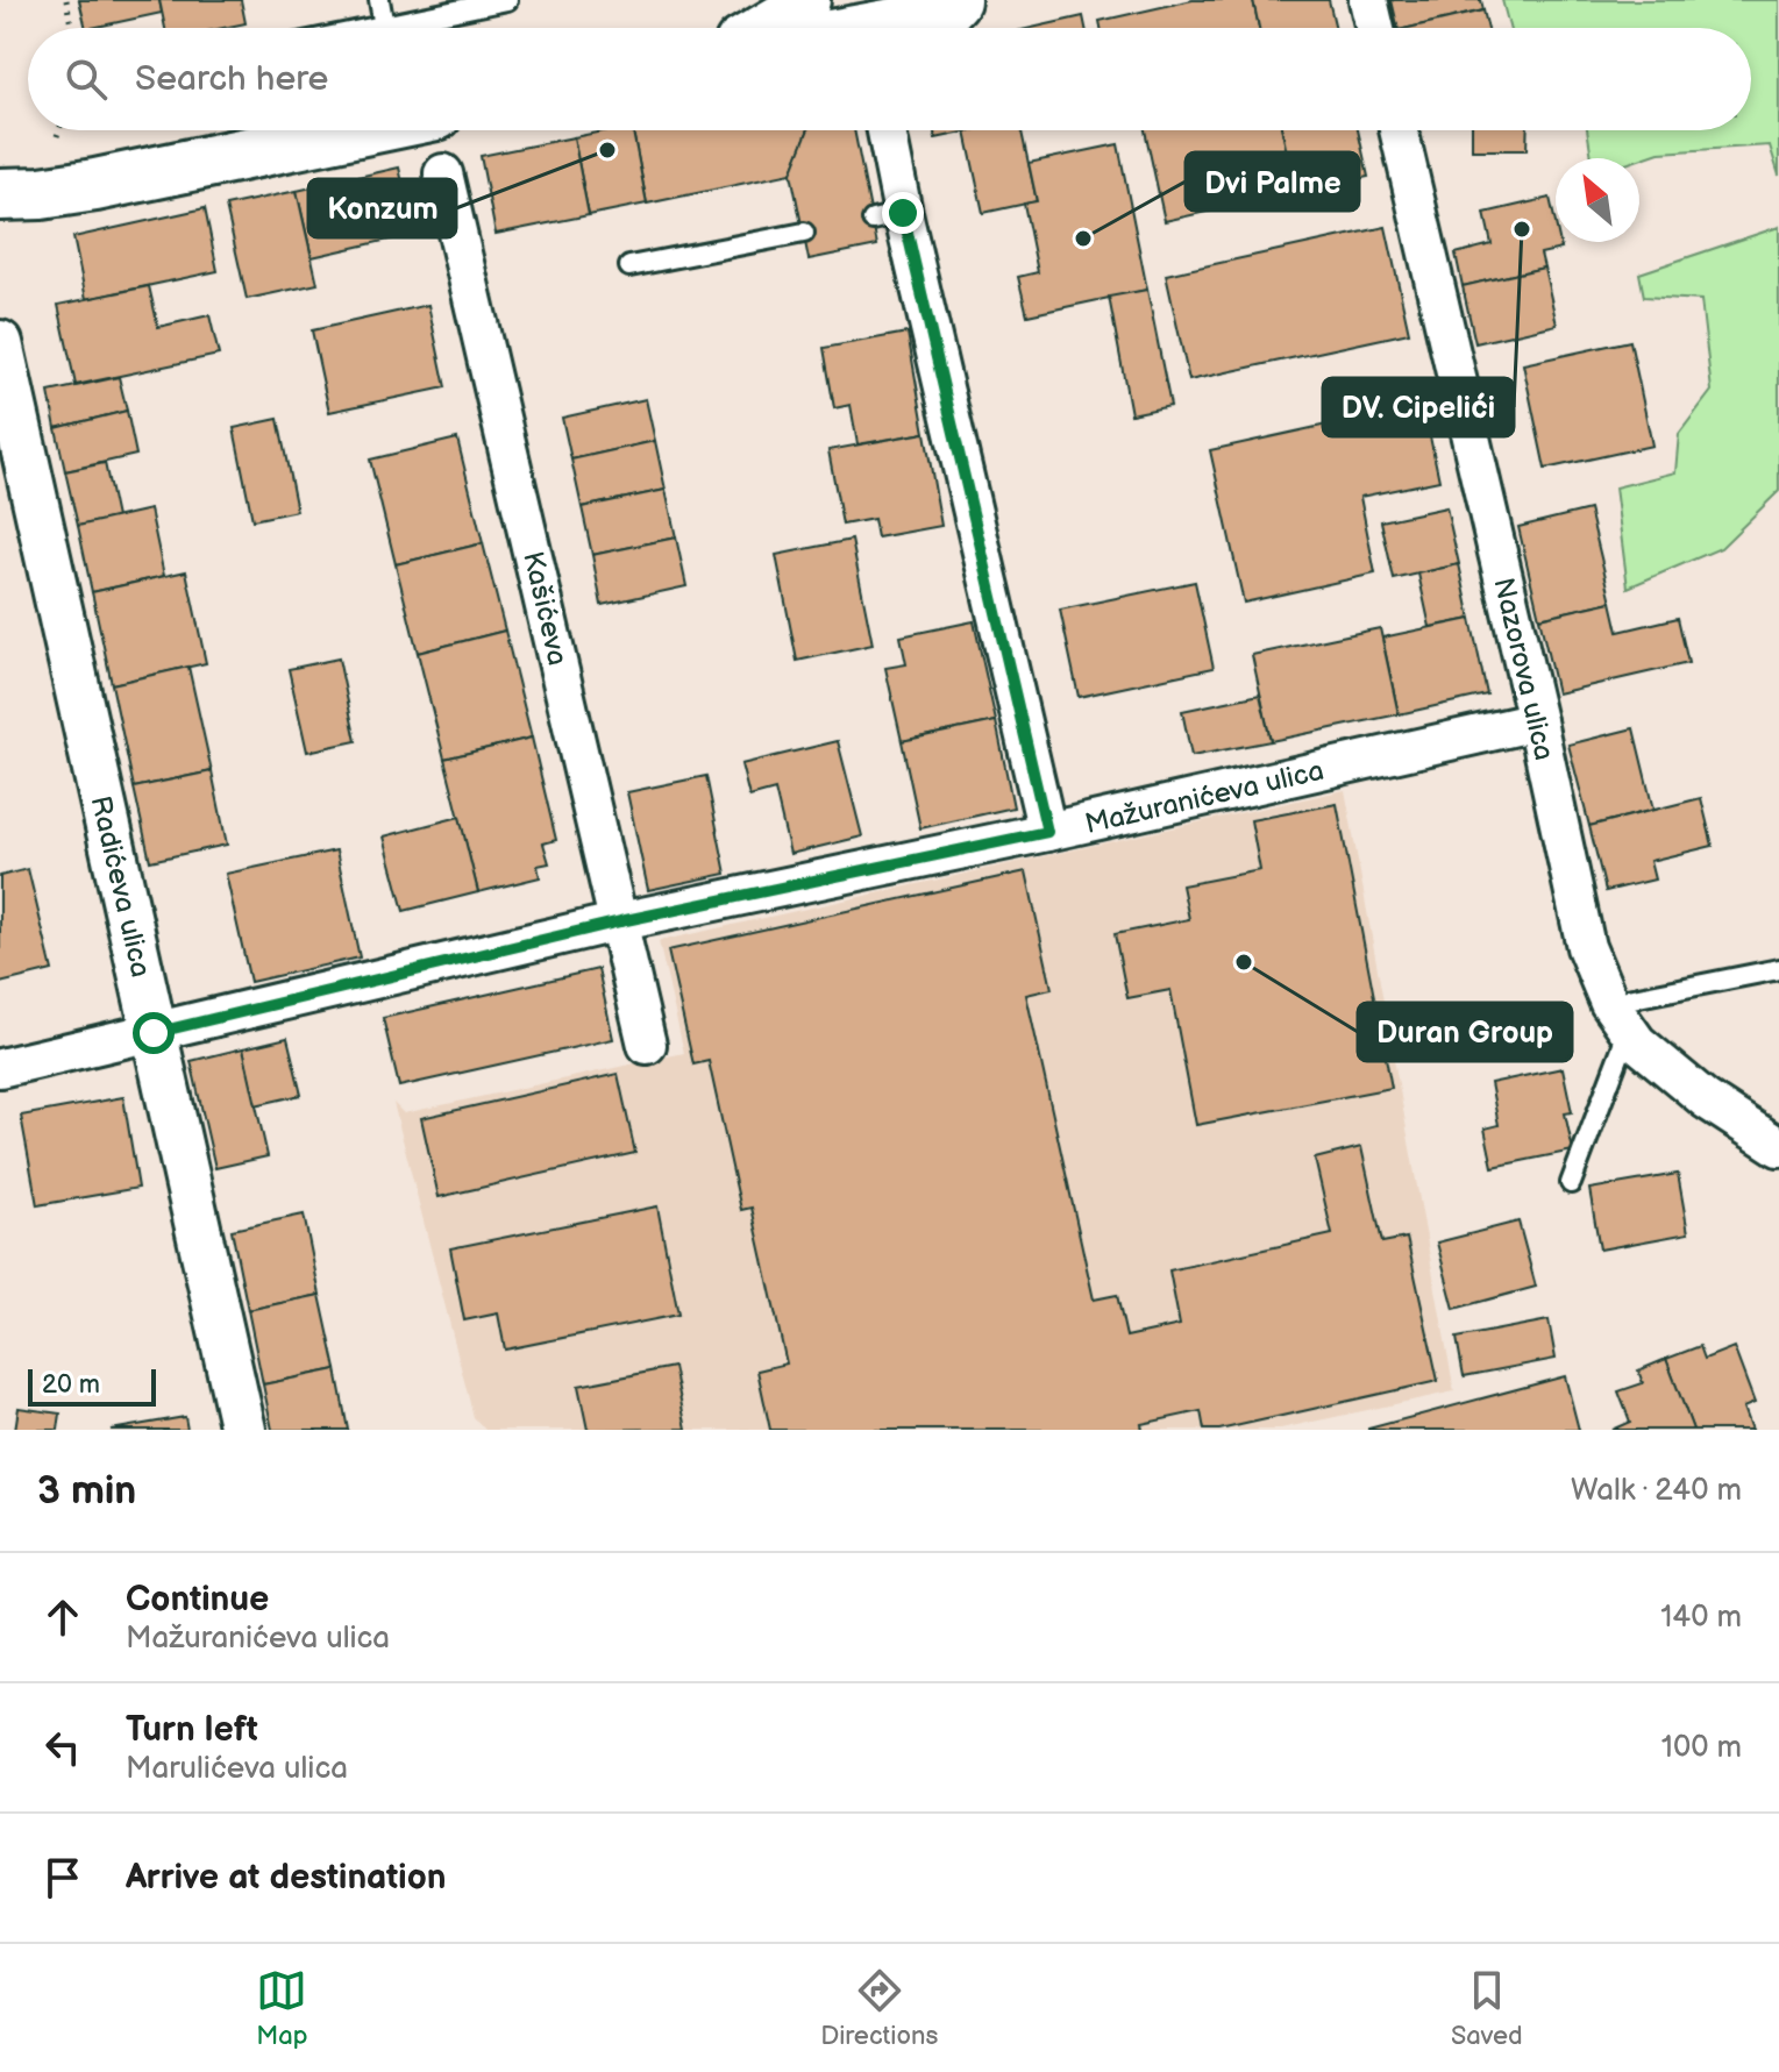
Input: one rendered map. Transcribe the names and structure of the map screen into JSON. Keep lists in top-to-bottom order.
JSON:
{
  "streets": {
    "street": [
      "Kašićeva",
      "Nazorova ulica",
      "Mažuranićeva ulica",
      "Radićeva ulica"
    ]
  },
  "crossings": [
    ["Kašićeva", "Mažuranićeva ulica"],
    ["Nazorova ulica", "Mažuranićeva ulica"],
    ["Mažuranićeva ulica", "Radićeva ulica"]
  ],
  "places": [
    "Konzum",
    "DV. Cipelići",
    "Dvi Palme",
    "Duran Group"
  ],
  "scale_bar": "20 m",
  "north": "top left",
  "page": {
    "search": "Search here",
    "scale": "20 m",
    "heading": ["3 min", "Walk · 240 m"],
    "list": [
      ["Continue", "Mažuranićeva ulica", "140 m"],
      ["Turn left", "Marulićeva ulica", "100 m"],
      "Arrive at destination"
    ],
    "nav": ["Map", "Directions", "Saved"]
  }
}
